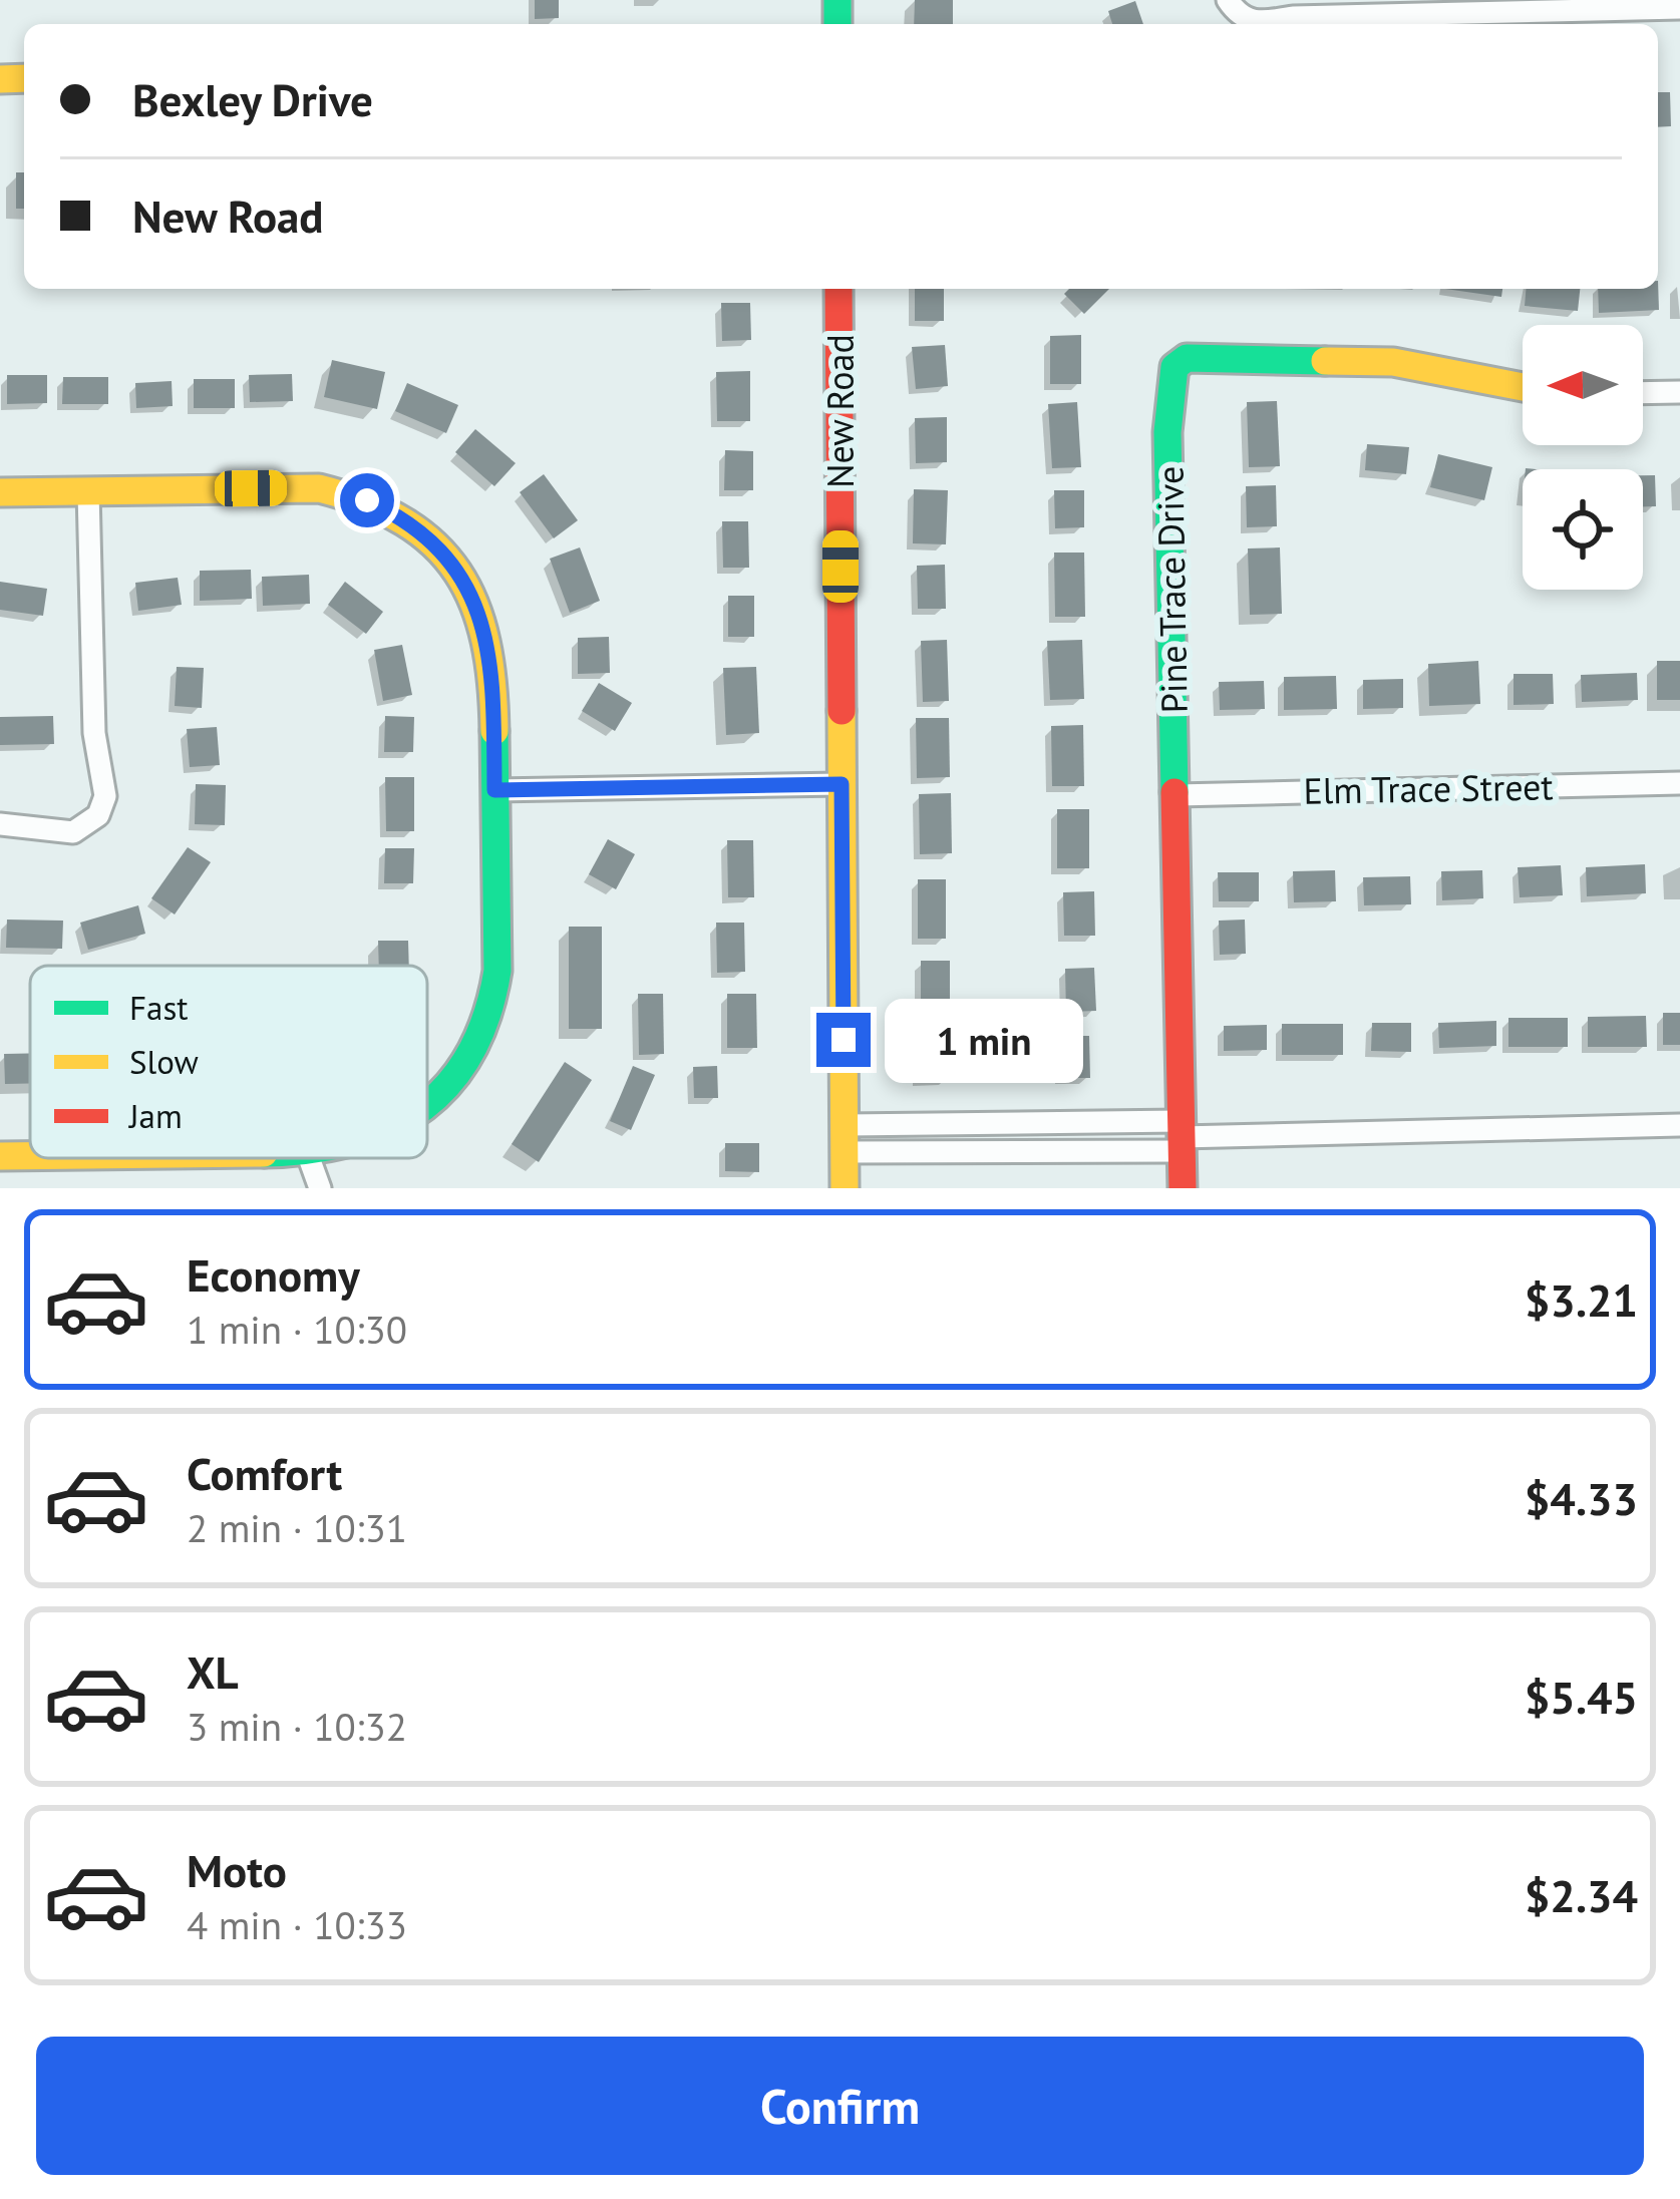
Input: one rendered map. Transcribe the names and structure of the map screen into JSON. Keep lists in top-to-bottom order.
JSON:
{
  "streets": {
    "street": ["New Road", "Pine Trace Drive", "Elm Trace Street"]
  },
  "crossings": [
    ["Pine Trace Drive", "Elm Trace Street"]
  ],
  "legend": ["Fast", "Slow", "Jam"],
  "north": "left",
  "page": {
    "banner": ["Bexley Drive", "New Road"],
    "bubble": "1 min",
    "list": [
      {
        "name": "Economy",
        "note": "1 min · 10:30",
        "value": "$3.21"
      },
      {
        "name": "Comfort",
        "note": "2 min · 10:31",
        "value": "$4.33"
      },
      {
        "name": "XL",
        "note": "3 min · 10:32",
        "value": "$5.45"
      },
      {
        "name": "Moto",
        "note": "4 min · 10:33",
        "value": "$2.34"
      }
    ],
    "buttons": "Confirm"
  }
}
